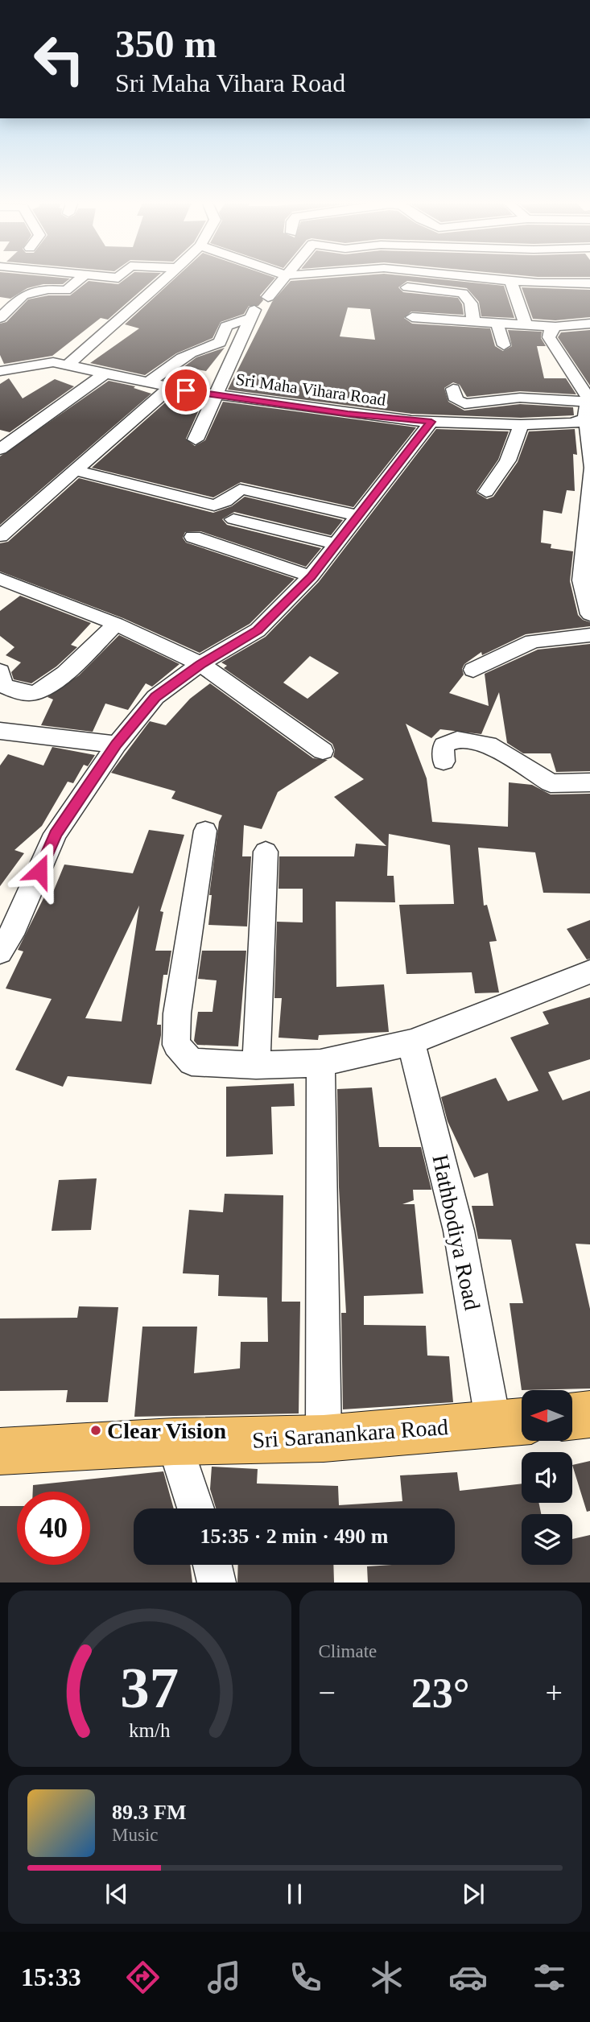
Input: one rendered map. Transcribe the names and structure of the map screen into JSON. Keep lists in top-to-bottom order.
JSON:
{
  "streets": {
    "main road": ["Sri Saranankara Road"],
    "street": ["Sri Maha Vihara Road", "Hathbodiya Road"]
  },
  "crossings": [
    ["Hathbodiya Road", "Sri Saranankara Road"]
  ],
  "places": ["Clear Vision"],
  "north": "left",
  "page": {
    "turn": ["350 m", "Sri Maha Vihara Road"],
    "limit": "40",
    "trip": "15:35 · 2 min · 490 m",
    "tile": "Climate",
    "heat": ["−", "23°", "+"],
    "song": ["89.3 FM", "Music"],
    "tabs": "15:33",
    "gauge": ["37", "km/h"]
  }
}
